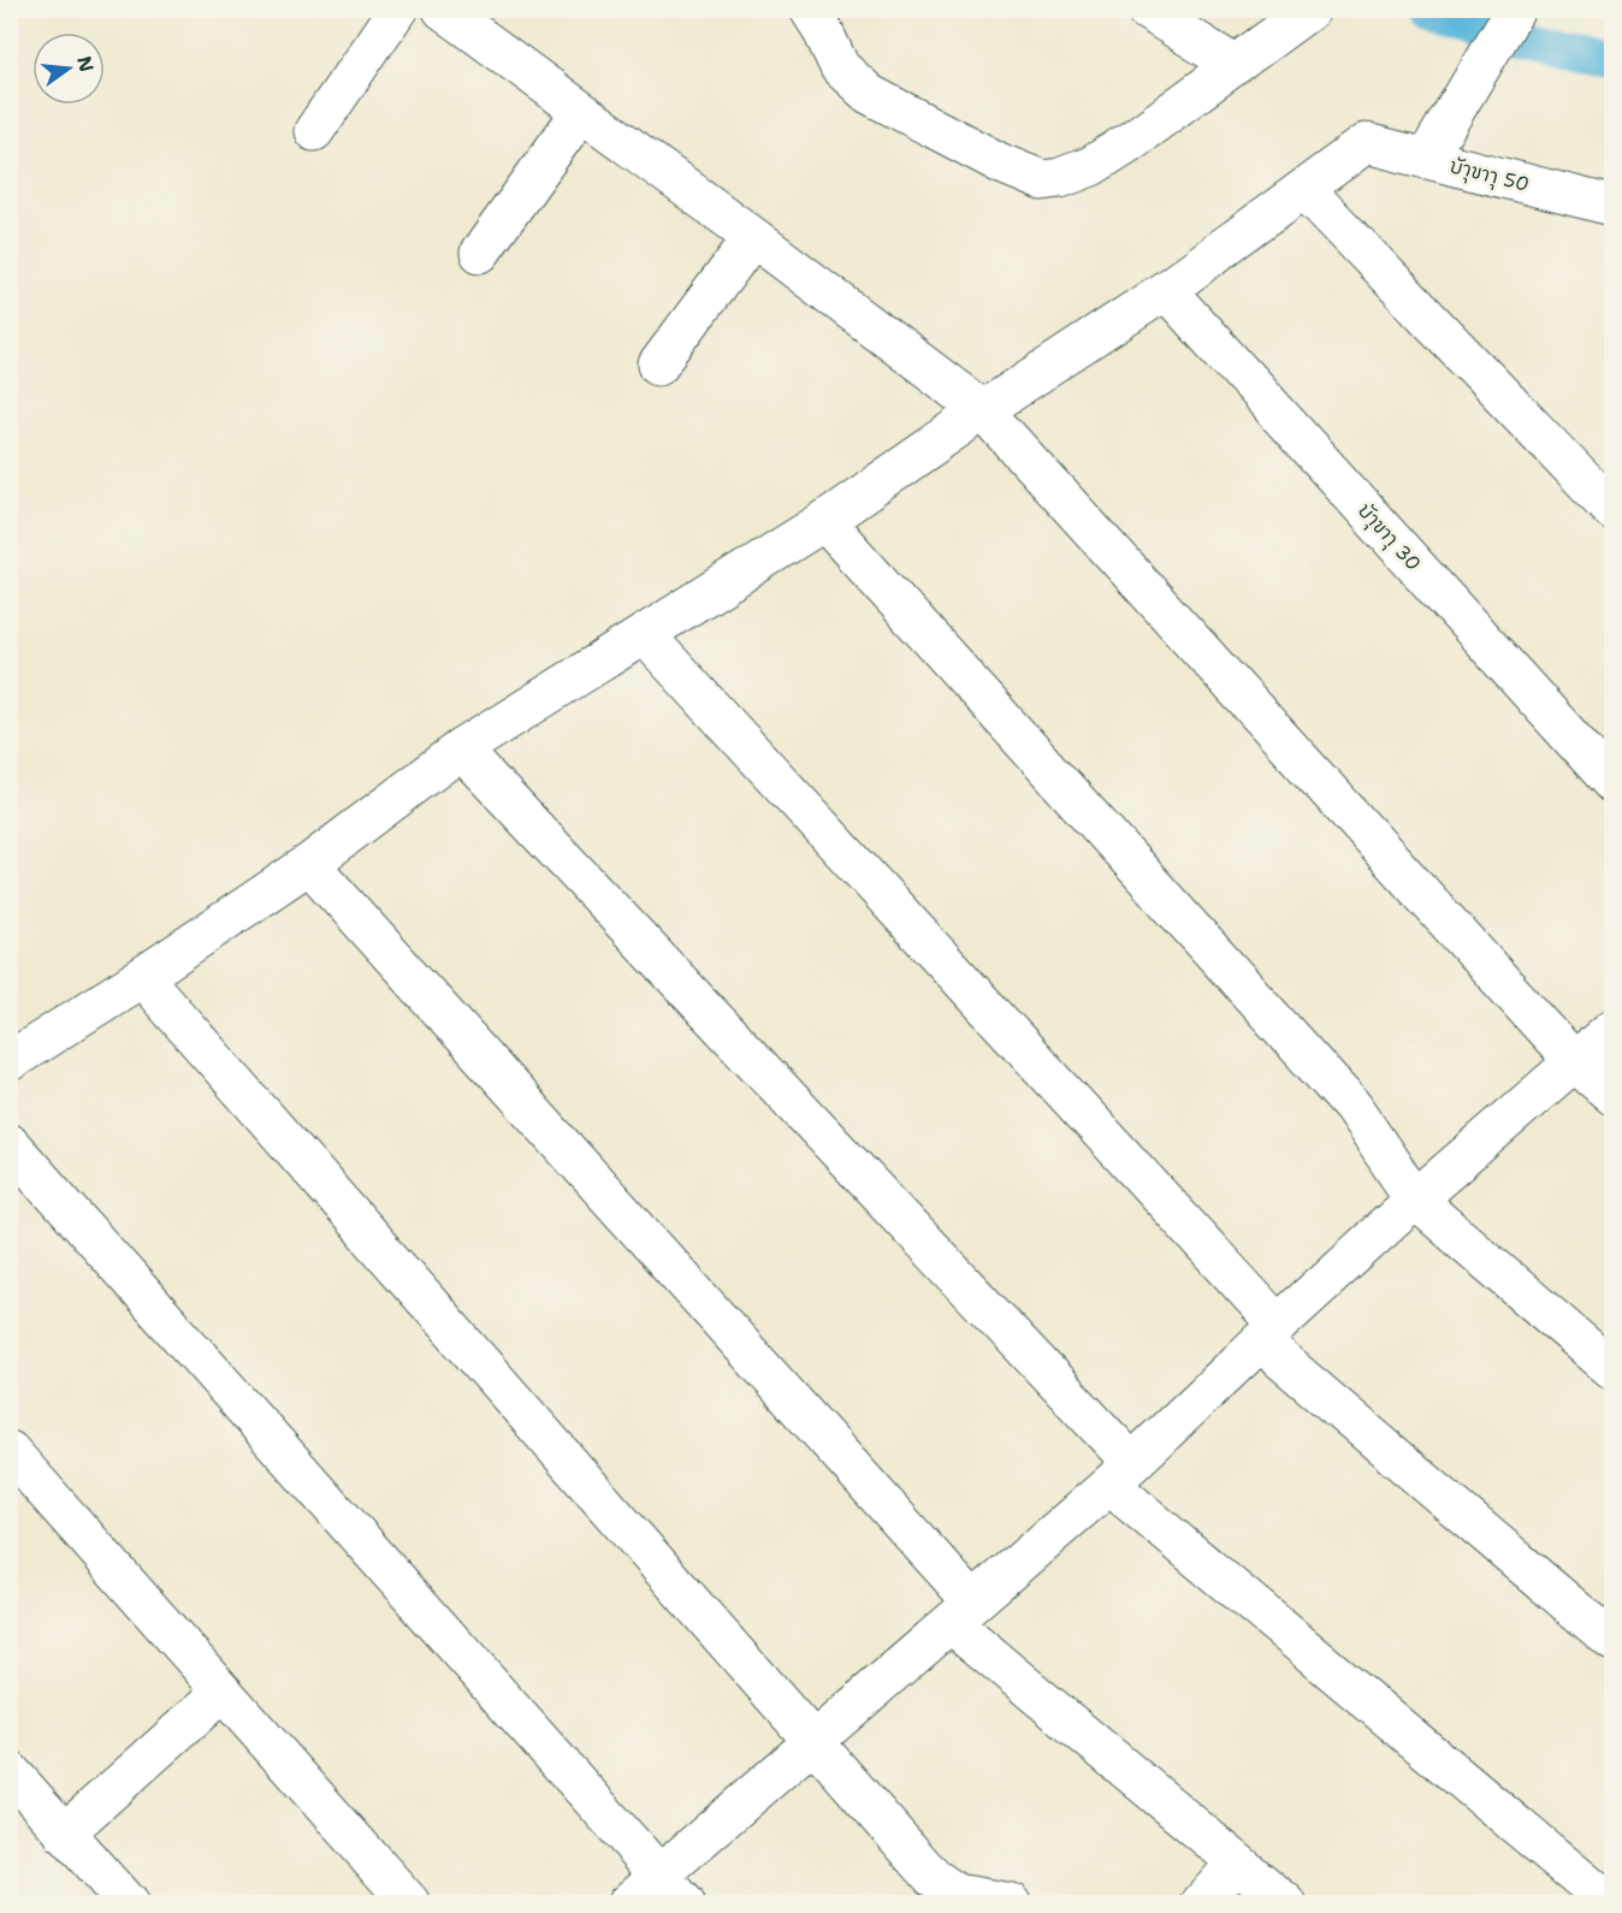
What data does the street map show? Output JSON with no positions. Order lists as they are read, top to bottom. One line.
{"streets":{"street":["บัาุขาาุ 50","บัาุขาาุ 30"]},"north":"right"}
